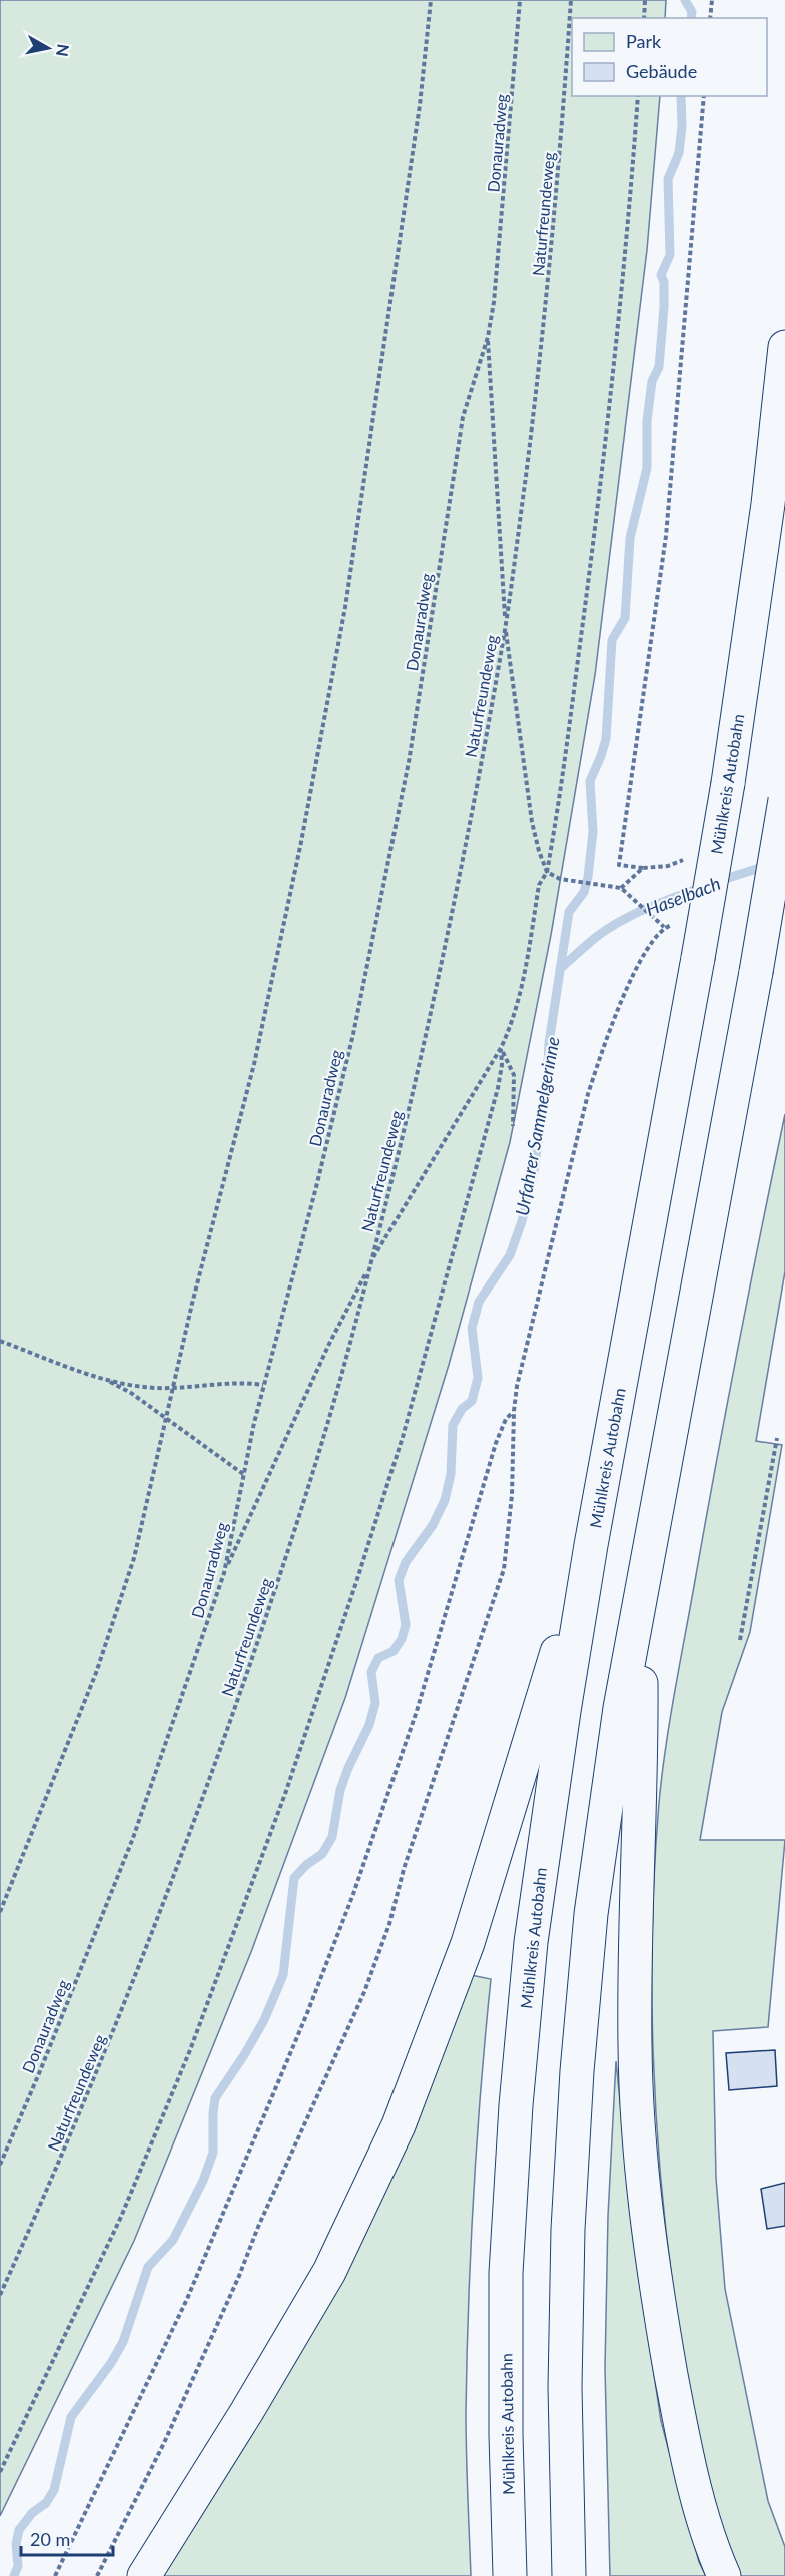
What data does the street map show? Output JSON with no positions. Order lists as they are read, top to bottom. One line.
{"streets":{"highway":["Mühlkreis Autobahn"],"path":["Donauradweg","Naturfreundeweg"]},"water":["Haselbach","Urfahrer Sammelgerinne"],"legend":["Park","Gebäude"],"scale_bar":"20 m","north":"right"}
